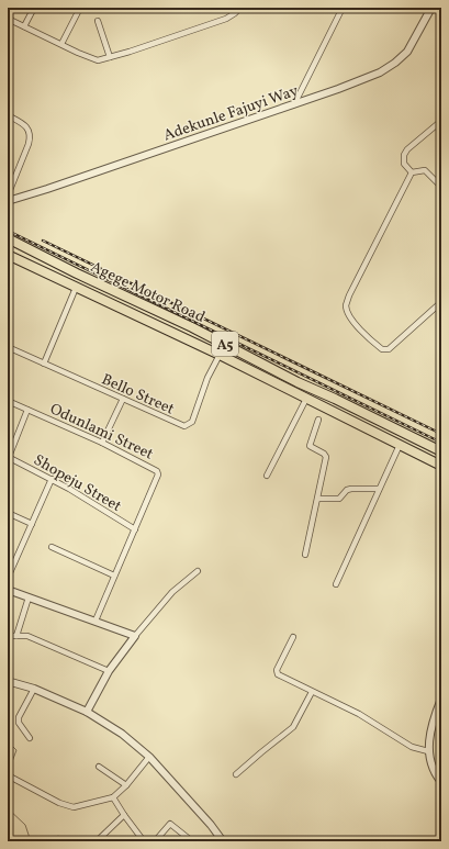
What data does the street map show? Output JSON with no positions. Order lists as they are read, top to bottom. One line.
{"streets":{"highway":["Agege Motor Road","A5"],"street":["Adekunle Fajuyi Way","Bello Street","Odunlami Street","Shopeju Street"]},"crossings":[["Agege Motor Road","Bello Street"],["Odunlami Street","Shopeju Street"]]}
